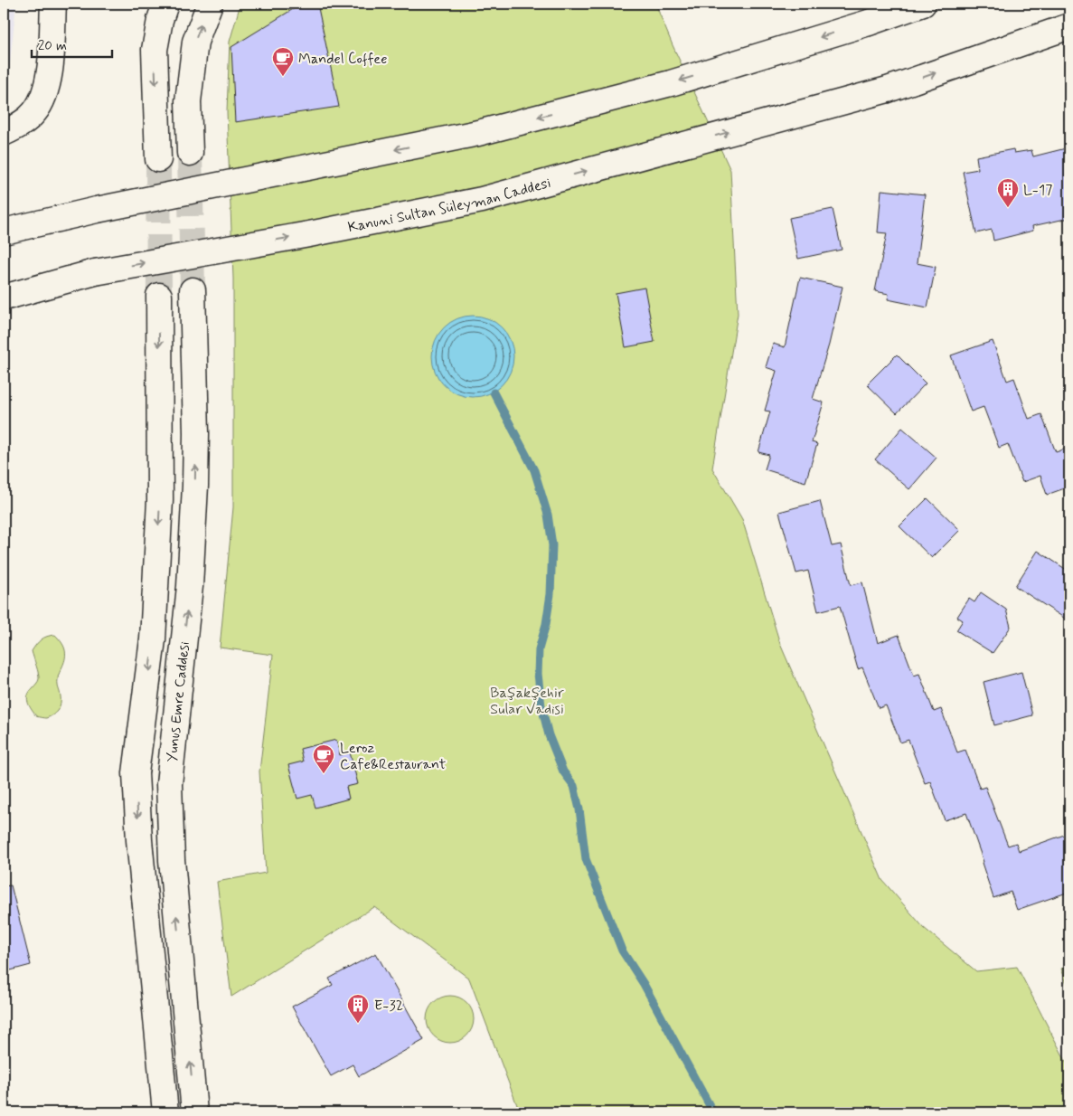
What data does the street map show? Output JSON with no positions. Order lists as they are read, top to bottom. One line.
{"streets":{"main road":["Kanuni Sultan Süleyman Caddesi","Yunus Emre Caddesi"]},"parks":["Başakşehir Sular Vadisi"],"places":{"cafe":["Mandel Coffee","Leroz Cafe&Restaurant"],"building":["L-17","E-32"]},"scale_bar":"20 m"}
